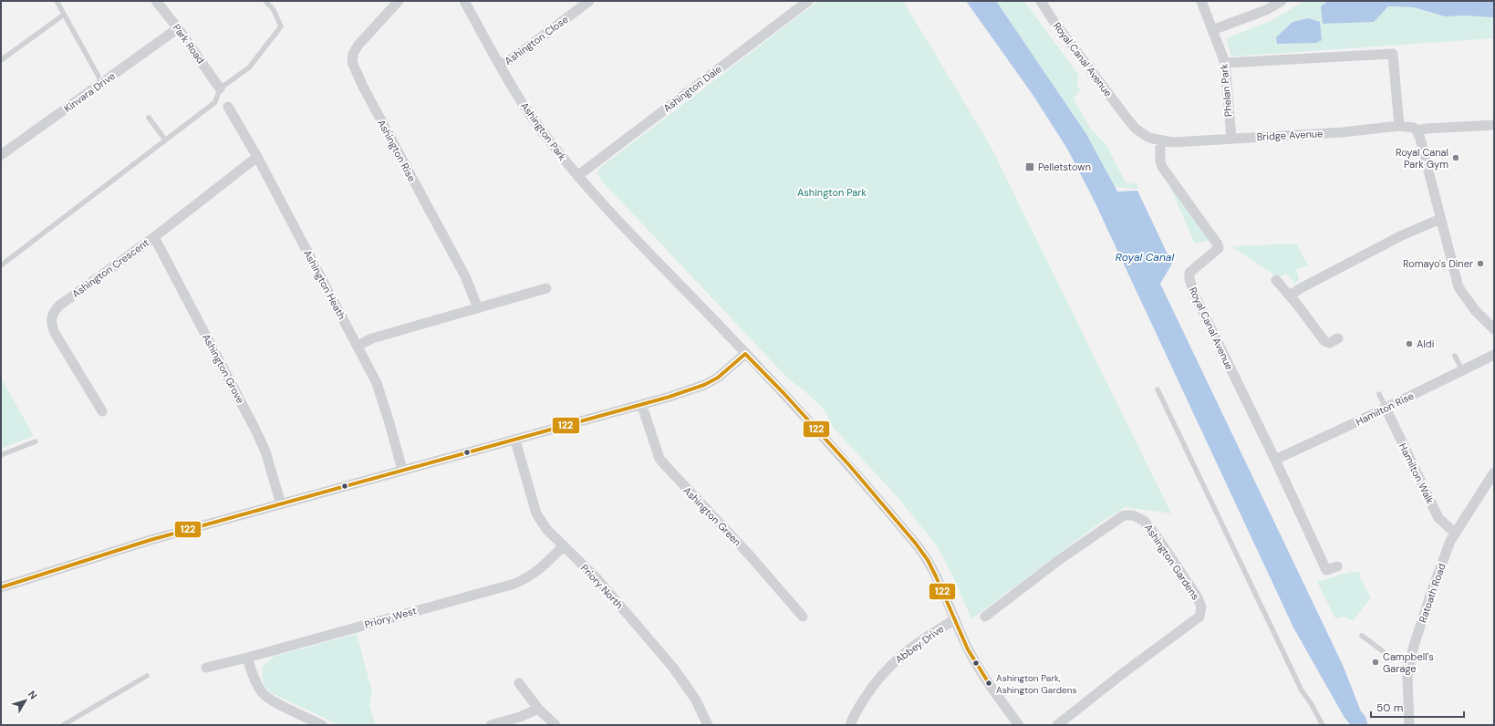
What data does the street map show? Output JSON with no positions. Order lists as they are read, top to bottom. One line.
{"streets":{"street":["Ashington Close","Park Road","Royal Canal Avenue","Ashington Dale","Phelan Park","Kinvara Drive","Ashington Park","Bridge Avenue","Ashington Rise","Ashington Crescent","Ashington Heath","Ashington Grove","Hamilton Rise","Hamilton Walk","Ashington Green","Ashington Gardens","Priory North","Ratoath Road","Priory West","Abbey Drive"]},"crossings":[["Ashington Close","Ashington Park"],["Park Road","Kinvara Drive"],["Royal Canal Avenue","Bridge Avenue"],["Royal Canal Avenue","Hamilton Rise"],["Ashington Dale","Ashington Park"],["Phelan Park","Bridge Avenue"],["Ashington Park","Abbey Drive"],["Ashington Crescent","Ashington Heath"],["Ashington Crescent","Ashington Grove"],["Hamilton Rise","Hamilton Walk"],["Hamilton Walk","Ratoath Road"],["Priory North","Priory West"]],"water":["Royal Canal"],"parks":["Ashington Park"],"places":{"other":["Royal Canal Park Gym","Romayo's Diner","Aldi","Campbell's Garage","Ashington Park, Ashington Gardens"],"transit":["Pelletstown"]},"lines":["transit line 122"],"scale_bar":"50 m","north":"top right"}
